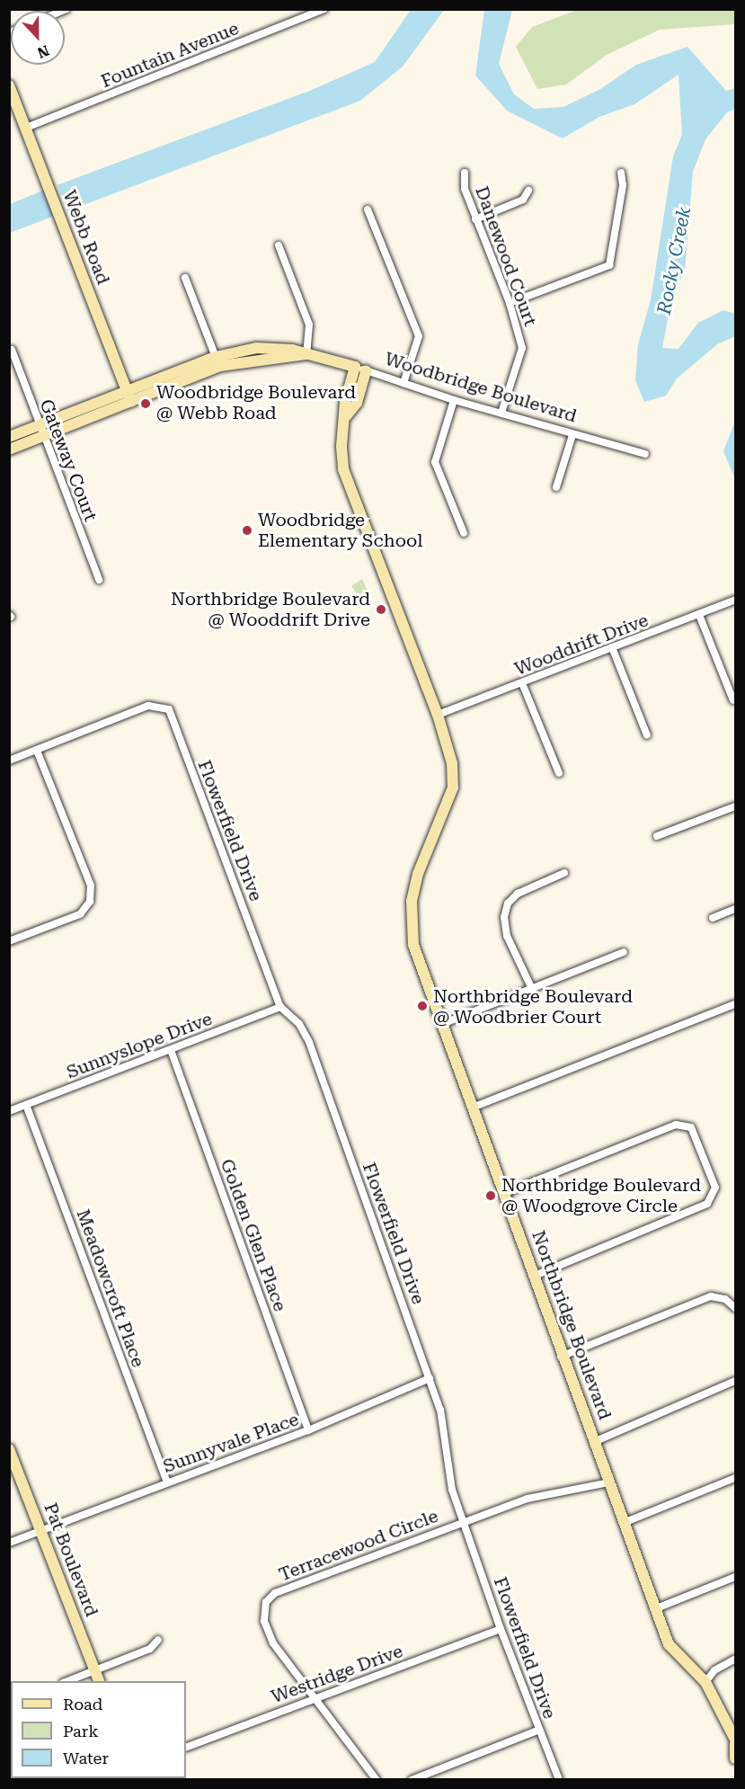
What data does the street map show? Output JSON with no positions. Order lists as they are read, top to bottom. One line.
{"streets":{"street":["Fountain Avenue","Webb Road","Danewood Court","Woodbridge Boulevard","Gateway Court","Wooddrift Drive","Flowerfield Drive","Sunnyslope Drive","Golden Glen Place","Meadowcroft Place","Northbridge Boulevard","Sunnyvale Place","Terracewood Circle","Pat Boulevard","Westridge Drive"]},"crossings":[["Fountain Avenue","Webb Road"],["Webb Road","Woodbridge Boulevard"],["Danewood Court","Woodbridge Boulevard"],["Woodbridge Boulevard","Gateway Court"],["Woodbridge Boulevard","Northbridge Boulevard"],["Wooddrift Drive","Northbridge Boulevard"],["Flowerfield Drive","Sunnyslope Drive"],["Flowerfield Drive","Sunnyvale Place"],["Flowerfield Drive","Terracewood Circle"],["Flowerfield Drive","Westridge Drive"],["Sunnyslope Drive","Golden Glen Place"],["Sunnyslope Drive","Meadowcroft Place"],["Golden Glen Place","Sunnyvale Place"],["Meadowcroft Place","Sunnyvale Place"],["Northbridge Boulevard","Terracewood Circle"],["Sunnyvale Place","Pat Boulevard"],["Terracewood Circle","Westridge Drive"]],"water":["Rocky Creek"],"places":["Woodbridge Boulevard @ Webb Road","Woodbridge Elementary School","Northbridge Boulevard @ Wooddrift Drive","Northbridge Boulevard @ Woodbrier Court","Northbridge Boulevard @ Woodgrove Circle"],"legend":["Road","Park","Water"],"north":"bottom"}
